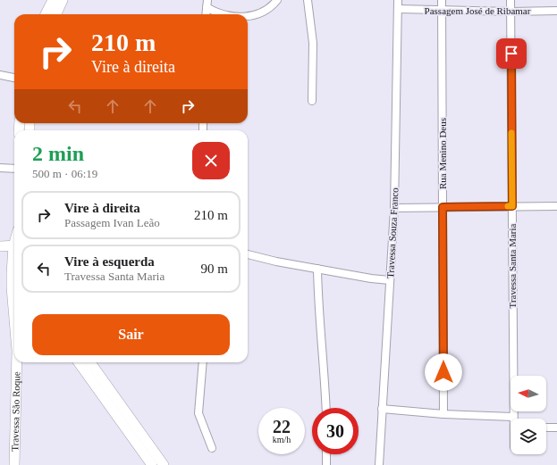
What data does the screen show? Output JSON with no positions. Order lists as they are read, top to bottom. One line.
{"streets":{"main road":["Travessa São Roque"],"street":["Passagem José de Ribamar","Rua Menino Deus","Travessa Souza Franco","Travessa Santa Maria"]},"crossings":[["Passagem José de Ribamar","Rua Menino Deus"],["Passagem José de Ribamar","Travessa Souza Franco"],["Passagem José de Ribamar","Travessa Santa Maria"]],"north":"left","page":{"turn":["210 m","Vire à direita"],"heading":["2 min","500 m · 06:19"],"list":[{"name":"Vire à direita","note":"Passagem Ivan Leão","value":"210 m"},{"name":"Vire à esquerda","note":"Travessa Santa Maria","value":"90 m"}],"buttons":"Sair","speed":"22 km/h","limit":"30"}}
